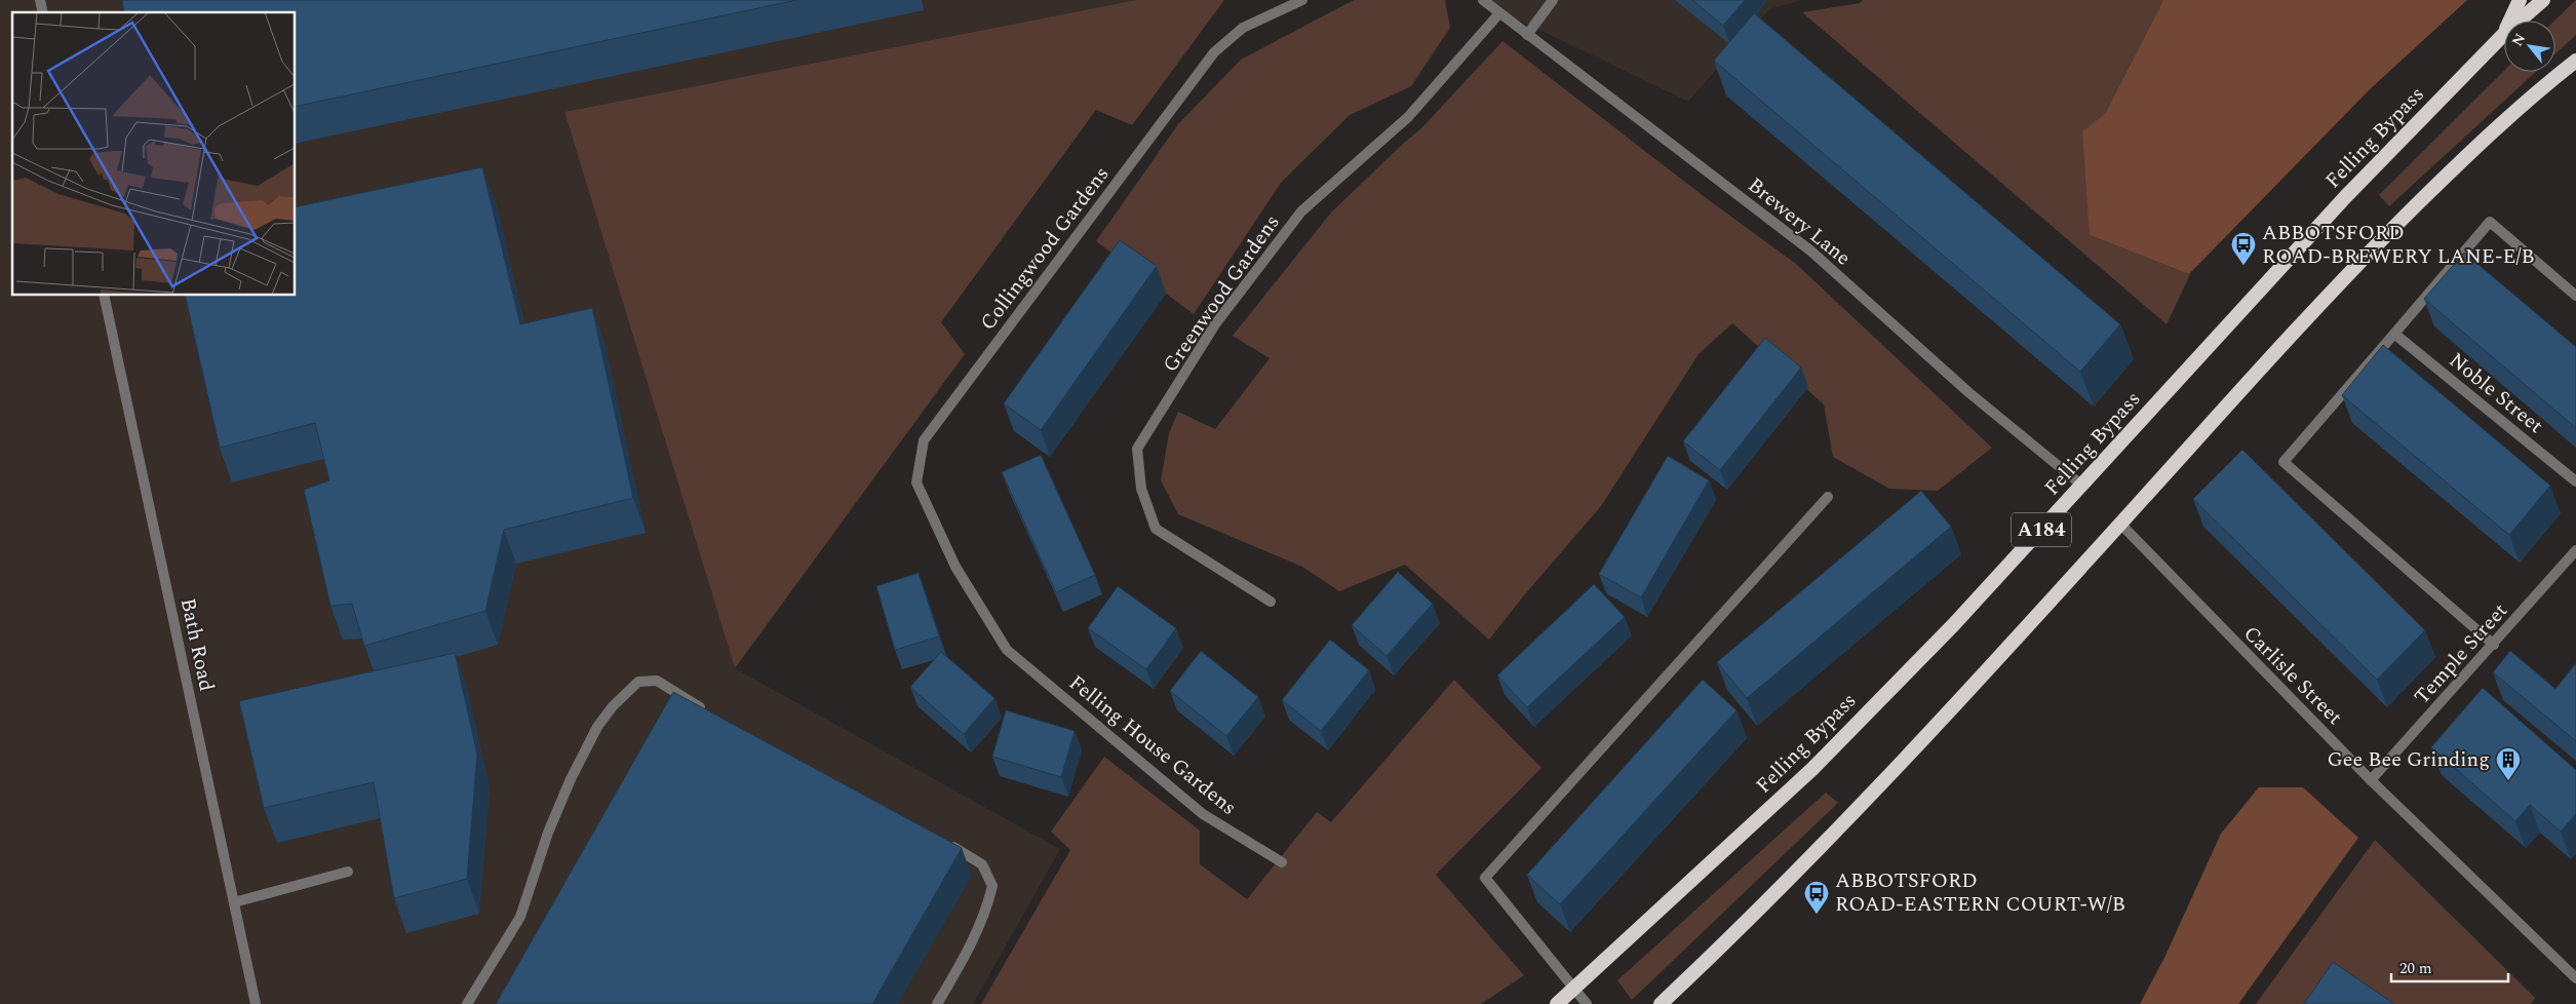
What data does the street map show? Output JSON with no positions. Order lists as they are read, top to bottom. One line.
{"streets":{"highway":["Felling Bypass","A184"],"street":["Brewery Lane","Collingwood Gardens","Greenwood Gardens","Noble Street","Bath Road","Temple Street","Carlisle Street","Felling House Gardens"]},"crossings":[["Felling Bypass","Brewery Lane"],["Brewery Lane","Greenwood Gardens"],["Collingwood Gardens","Felling House Gardens"],["A184","Carlisle Street"],["Temple Street","Carlisle Street"]],"places":{"bus stop":["ABBOTSFORD ROAD-BREWERY LANE-E/B","ABBOTSFORD ROAD-EASTERN COURT-W/B"],"building":["Gee Bee Grinding"]},"scale_bar":"20 m","north":"top left"}
